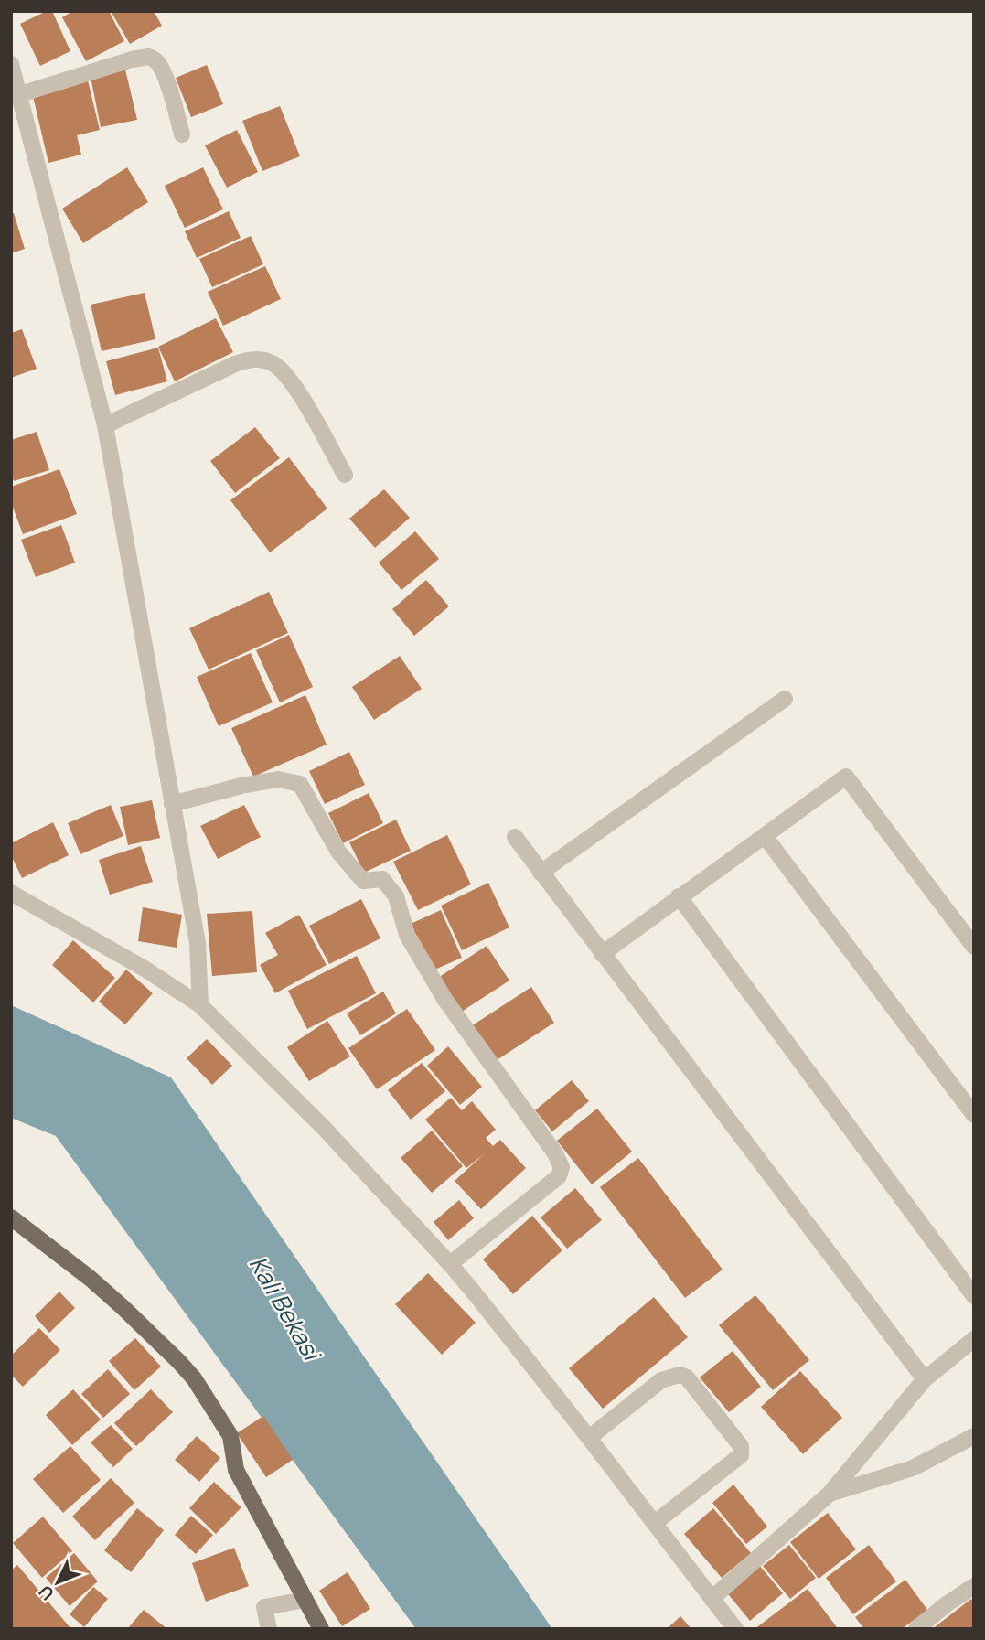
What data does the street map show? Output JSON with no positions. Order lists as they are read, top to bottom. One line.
{"water":["Kali Bekasi"],"north":"bottom left"}
